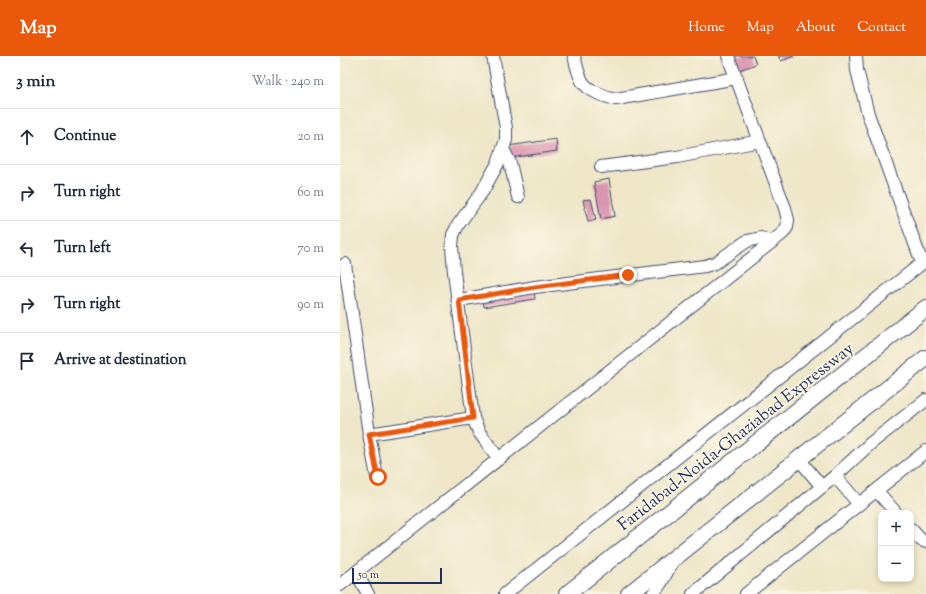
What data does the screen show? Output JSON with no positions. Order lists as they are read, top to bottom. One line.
{"streets":{"main road":["Faridabad-Noida-Ghaziabad Expressway"]},"scale_bar":"50 m","page":{"header":"Map","nav":["Home","Map","About","Contact"],"heading":["3 min","Walk · 240 m"],"list":[["Continue","20 m"],["Turn right","60 m"],["Turn left","70 m"],["Turn right","90 m"],"Arrive at destination"],"map_buttons":["+","−"],"scale":"50 m"}}
